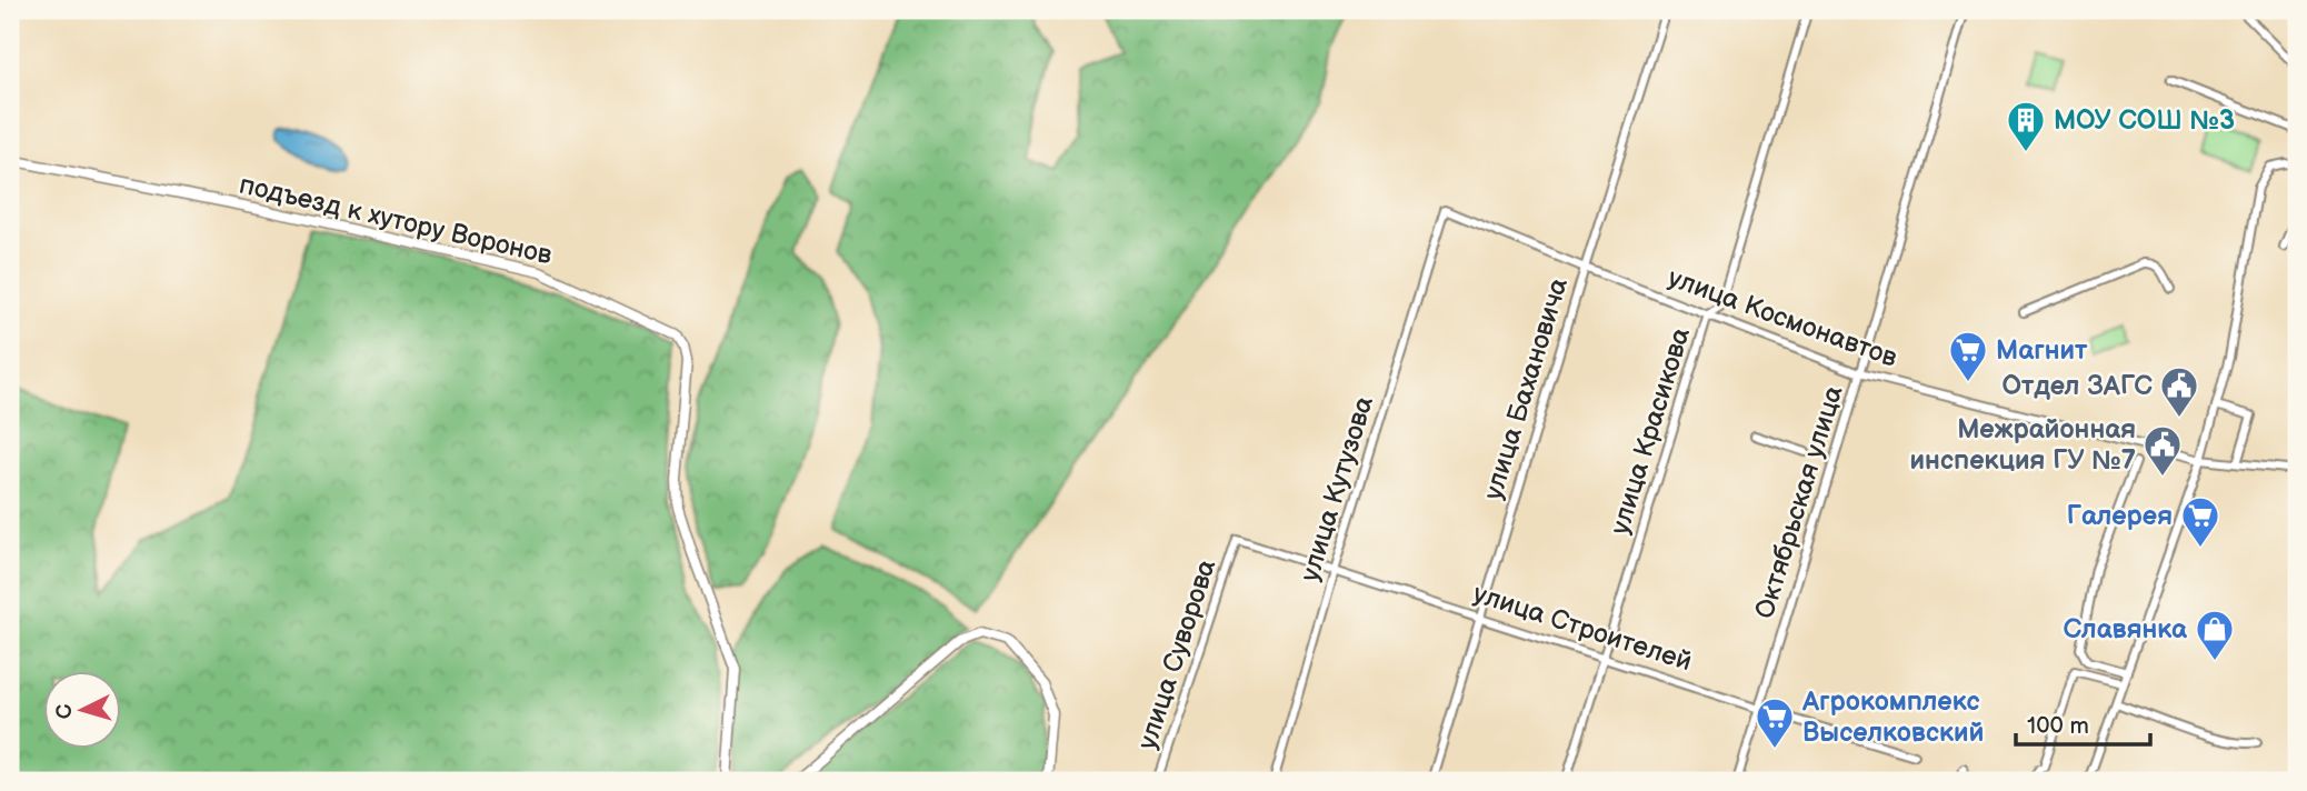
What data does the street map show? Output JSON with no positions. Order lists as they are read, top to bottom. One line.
{"streets":{"street":["подъезд к хутору Воронов","улица Космонавтов","улица Бахановича","улица Красикова","улица Кутузова","Октябрьская улица","улица Строителей","улица Суворова"]},"crossings":[["улица Космонавтов","улица Бахановича"],["улица Космонавтов","улица Красикова"],["улица Космонавтов","улица Кутузова"],["улица Космонавтов","Октябрьская улица"],["улица Бахановича","улица Строителей"],["улица Красикова","улица Строителей"],["улица Кутузова","улица Строителей"],["Октябрьская улица","улица Строителей"],["улица Строителей","улица Суворова"]],"places":{"building":["МОУ СОШ №3"],"supermarket":["Магнит","Галерея","Агрокомплекс Выселковский"],"public building":["Отдел ЗАГС","Межрайонная инспекция ГУ №7"],"shop":["Славянка"]},"scale_bar":"100 m","north":"left"}
